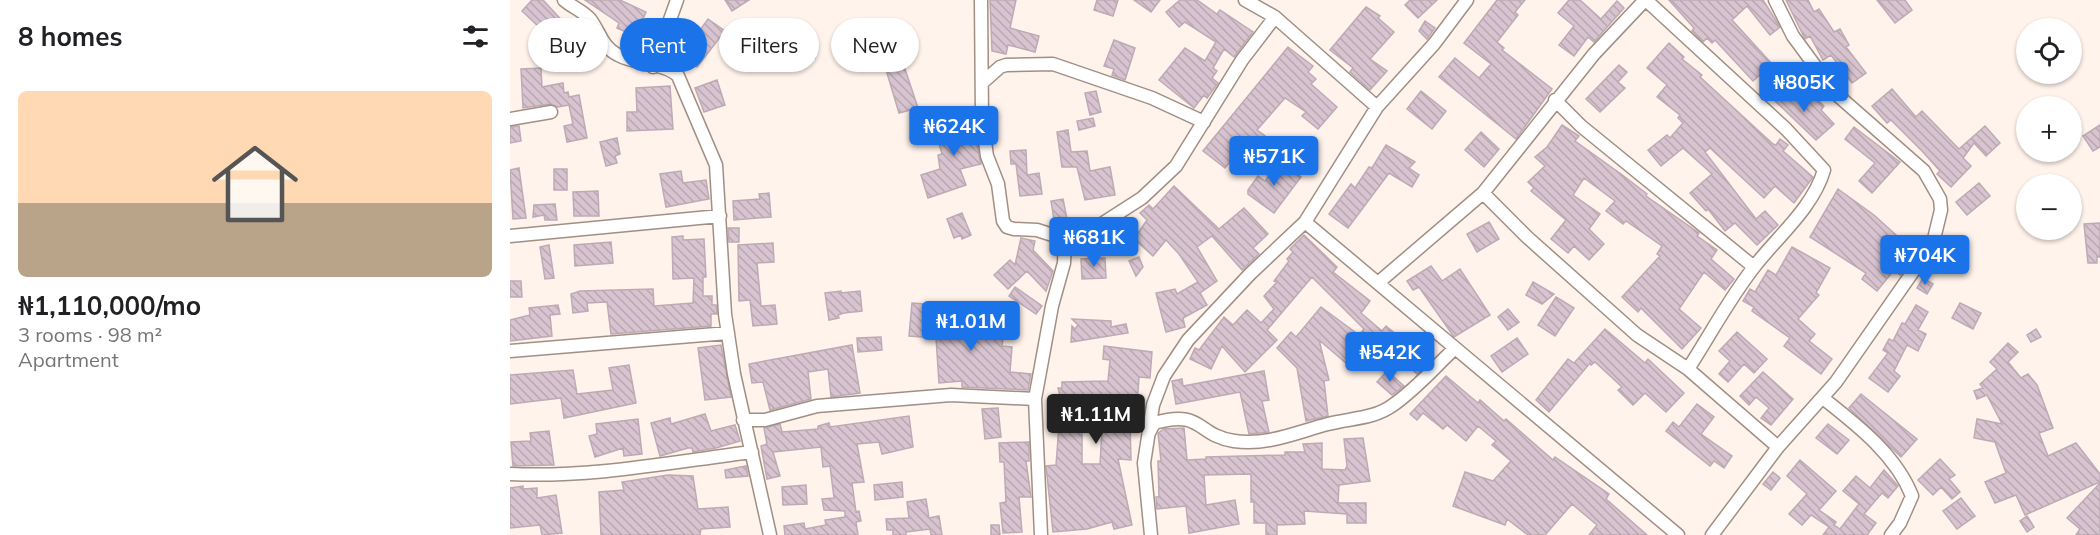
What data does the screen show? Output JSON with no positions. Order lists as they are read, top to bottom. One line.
{"page":{"heading":"8 homes","map_buttons":["+","−"],"chip":["Buy","Rent","Filters","New"],"price":["₦805K","₦624K","₦571K","₦681K","₦704K","₦1.01M","₦542K","₦1.11M"],"list":[{"name":"₦1,110,000/mo","note":"3 rooms · 98 m² · Apartment"}]}}
